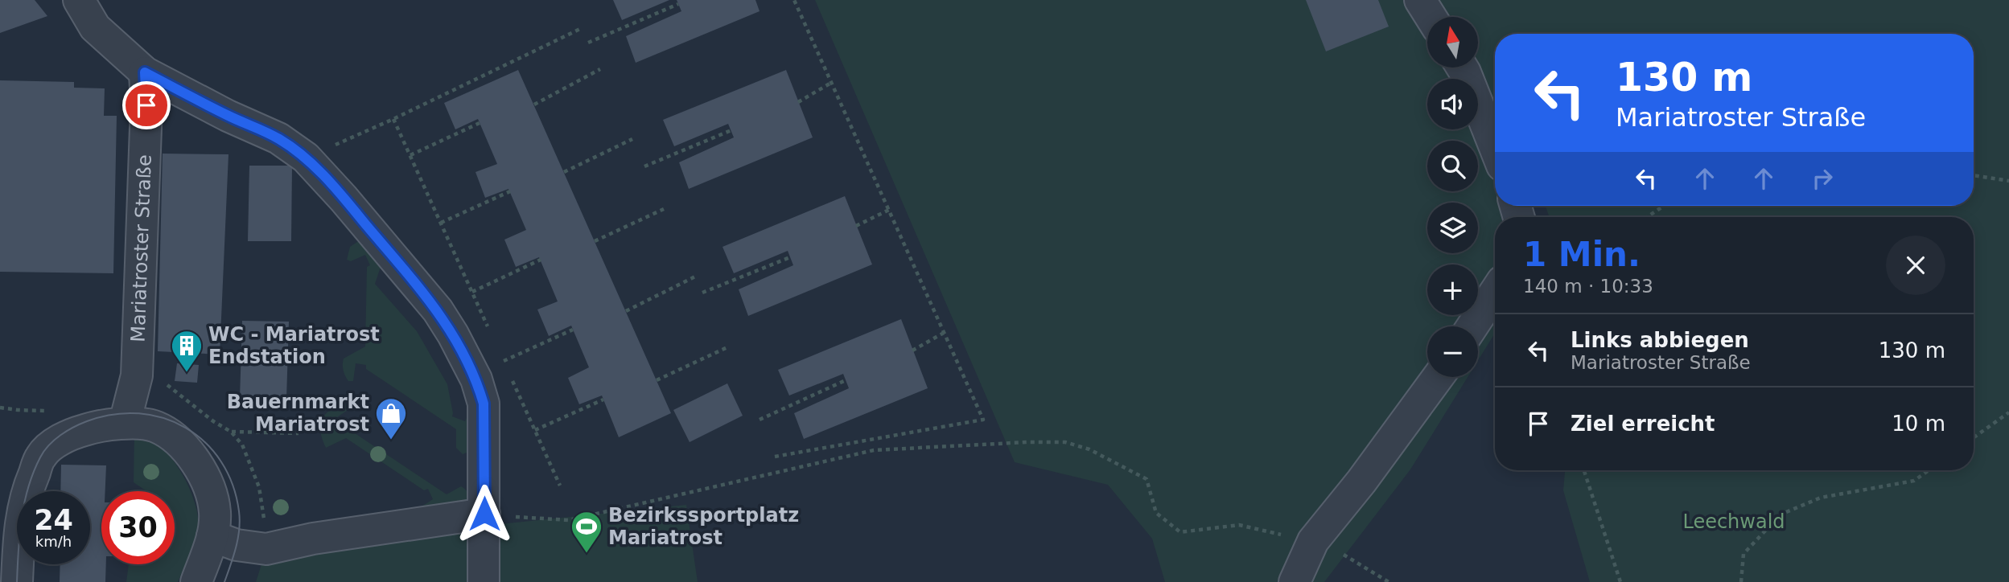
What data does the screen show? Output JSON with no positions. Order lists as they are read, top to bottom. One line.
{"streets":{"street":["Mariatroster Straße"]},"parks":["Leechwald"],"places":{"building":["WC - Mariatrost Endstation"],"shop":["Bauernmarkt Mariatrost"],"sports":["Bezirkssportplatz Mariatrost"]},"north":"top","page":{"map_buttons":["+","−"],"turn":["130 m","Mariatroster Straße"],"heading":["1 Min.","140 m · 10:33"],"list":[{"name":"Links abbiegen","note":"Mariatroster Straße","value":"130 m"},{"name":"Ziel erreicht","value":"10 m"}],"speed":"24 km/h","limit":"30"}}
